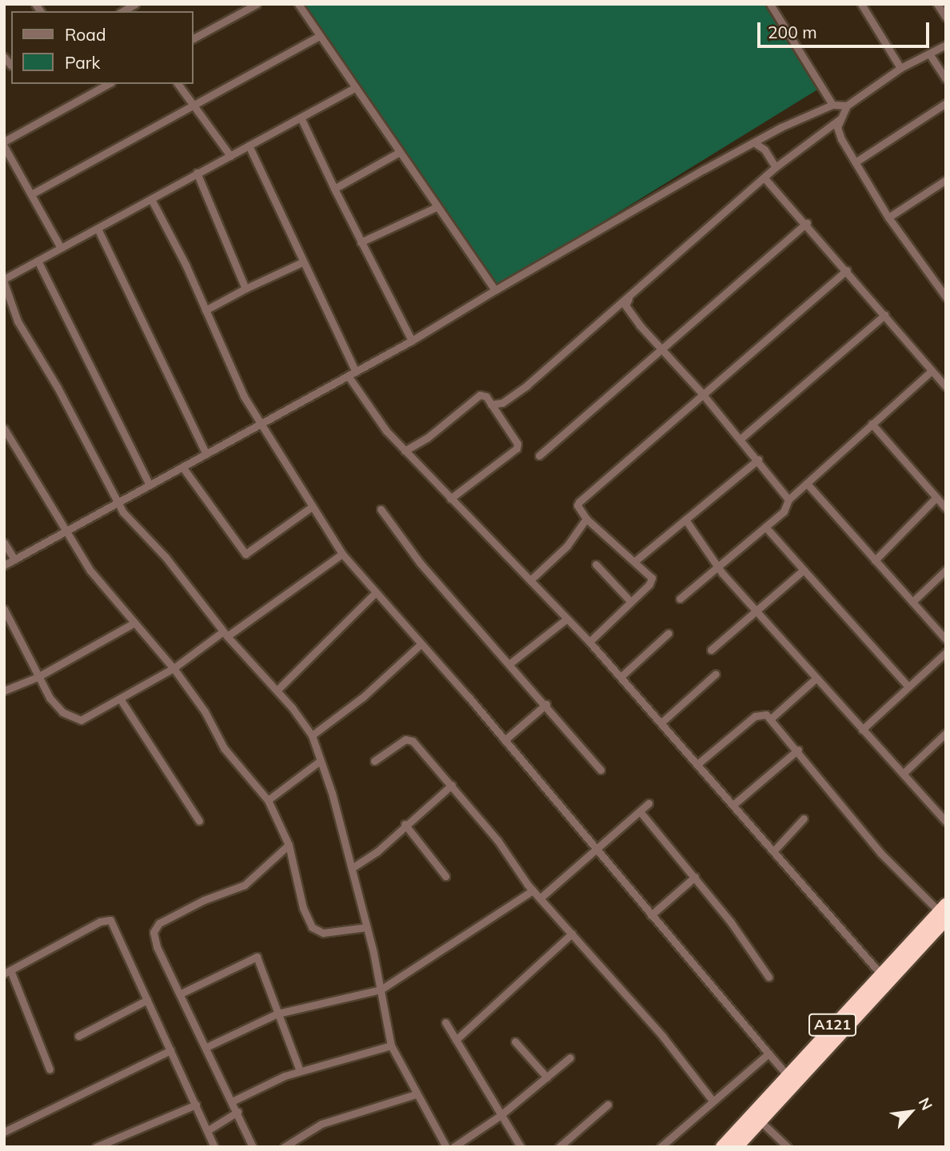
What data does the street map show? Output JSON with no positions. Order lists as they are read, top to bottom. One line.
{"streets":{"highway":["A121"]},"legend":["Road","Park"],"scale_bar":"200 m","north":"top right"}
